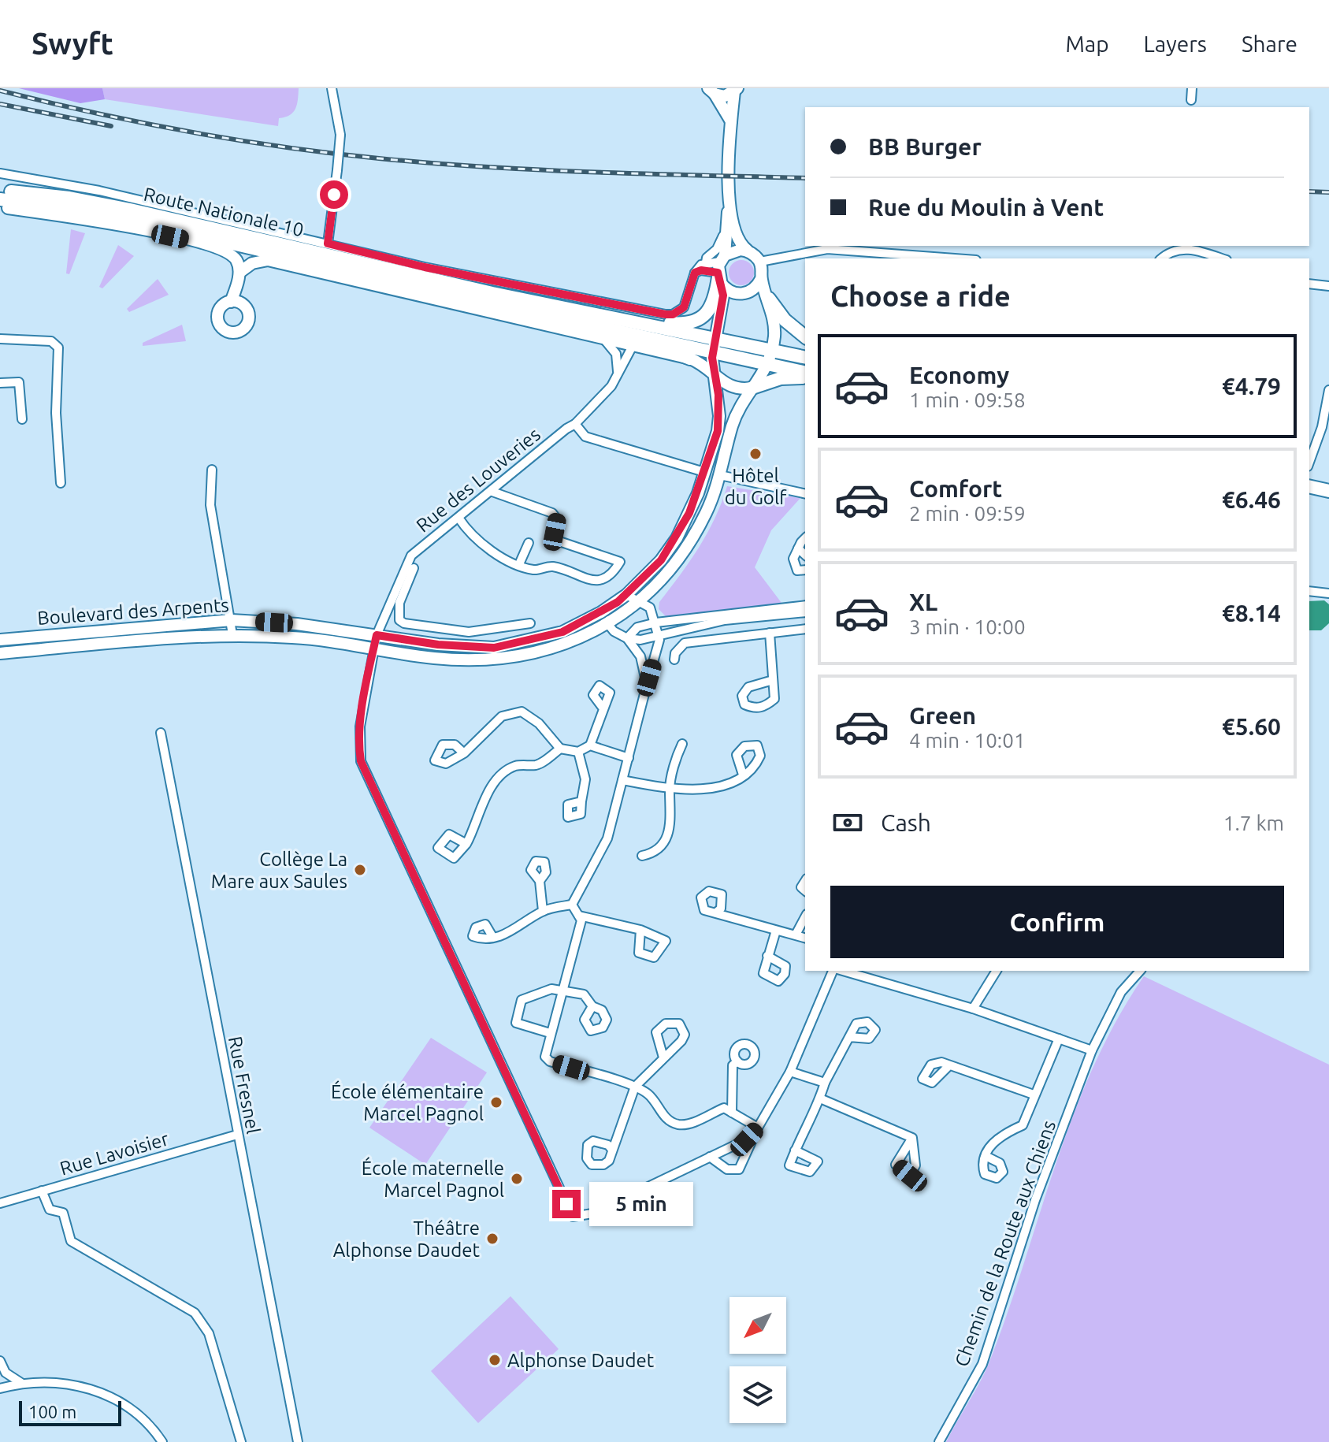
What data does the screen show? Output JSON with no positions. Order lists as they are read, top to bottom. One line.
{"streets":{"main road":["Route Nationale 10"],"street":["Rue des Louveries","Boulevard des Arpents","Rue Fresnel","Rue Lavoisier","Chemin de la Route aux Chiens"]},"crossings":[["Route Nationale 10","Boulevard des Arpents"],["Rue des Louveries","Boulevard des Arpents"],["Rue Fresnel","Rue Lavoisier"]],"places":["Hôtel du Golf","Collège La Mare aux Saules","École élémentaire Marcel Pagnol","École maternelle Marcel Pagnol","Théâtre Alphonse Daudet","Alphonse Daudet"],"scale_bar":"100 m","north":"bottom left","page":{"header":"Swyft","nav":["Map","Layers","Share"],"banner":["BB Burger","Rue du Moulin à Vent"],"heading":"Choose a ride","list":[{"name":"Economy","note":"1 min · 09:58","value":"€4.79"},{"name":"Comfort","note":"2 min · 09:59","value":"€6.46"},{"name":"XL","note":"3 min · 10:00","value":"€8.14"},{"name":"Green","note":"4 min · 10:01","value":"€5.60"}],"pay":["Cash","1.7 km"],"buttons":"Confirm","bubble":"5 min","scale":"100 m"}}
